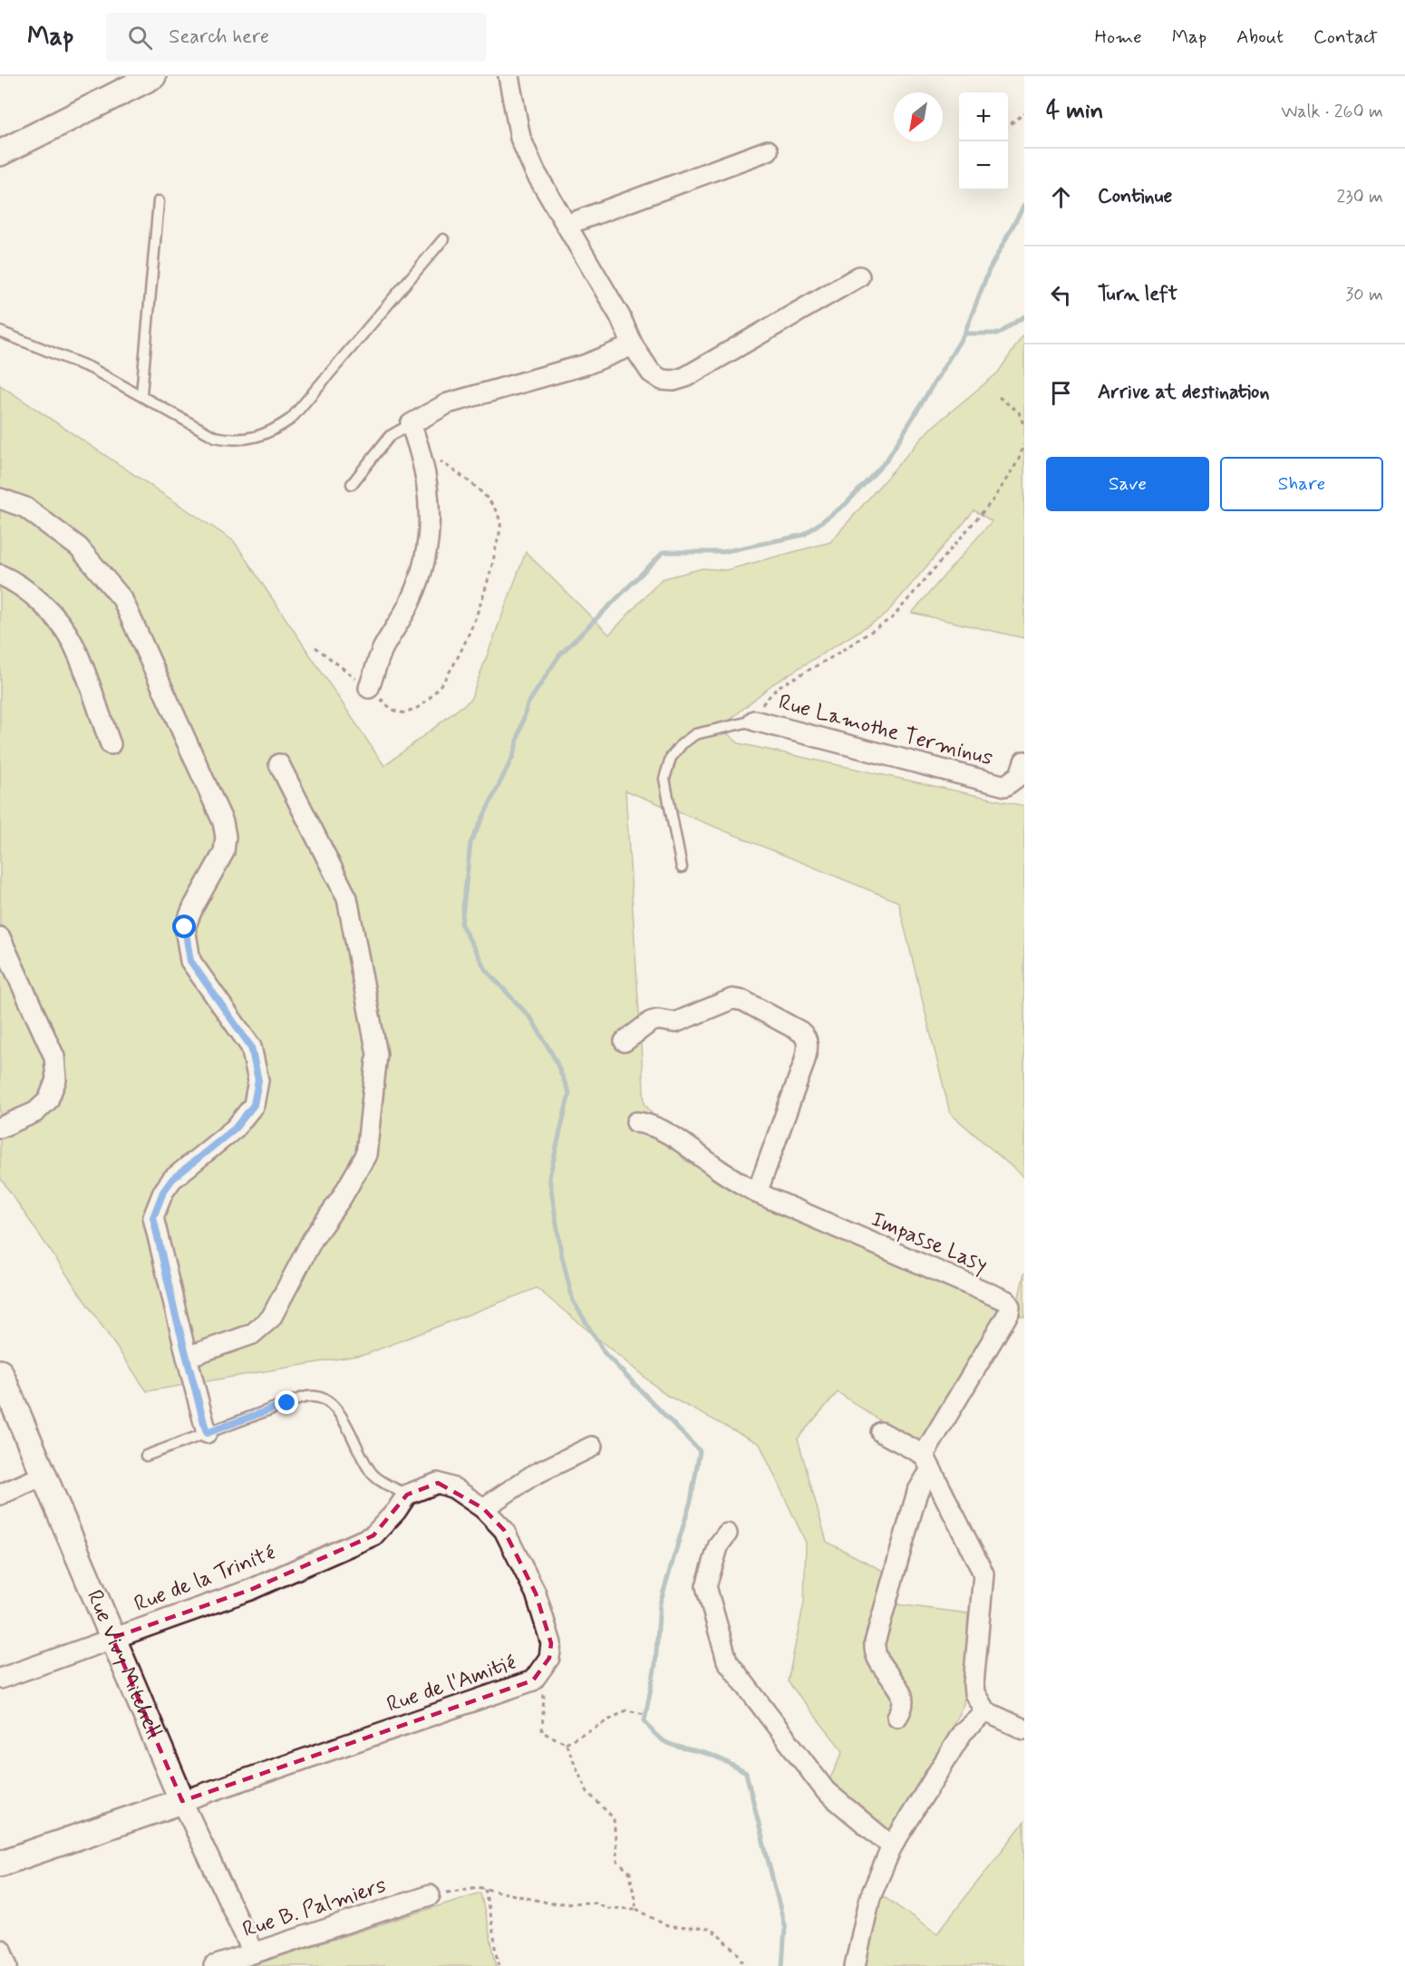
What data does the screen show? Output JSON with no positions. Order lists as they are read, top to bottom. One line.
{"streets":{"street":["Rue Lamothe Terminus","Impasse Lasy","Rue de la Trinité","Rue Vivy Mitchell","Rue de l'Amitié","Rue B. Palmiers"]},"crossings":[["Rue de la Trinité","Rue Vivy Mitchell"],["Rue de la Trinité","Rue de l'Amitié"],["Rue Vivy Mitchell","Rue de l'Amitié"],["Rue Vivy Mitchell","Rue B. Palmiers"]],"north":"bottom left","page":{"header":"Map","search":"Search here","nav":["Home","Map","About","Contact"],"heading":["4 min","Walk · 260 m"],"map_buttons":["+","−"],"list":[["Continue","230 m"],["Turn left","30 m"],"Arrive at destination"],"buttons":["Save","Share"]}}
